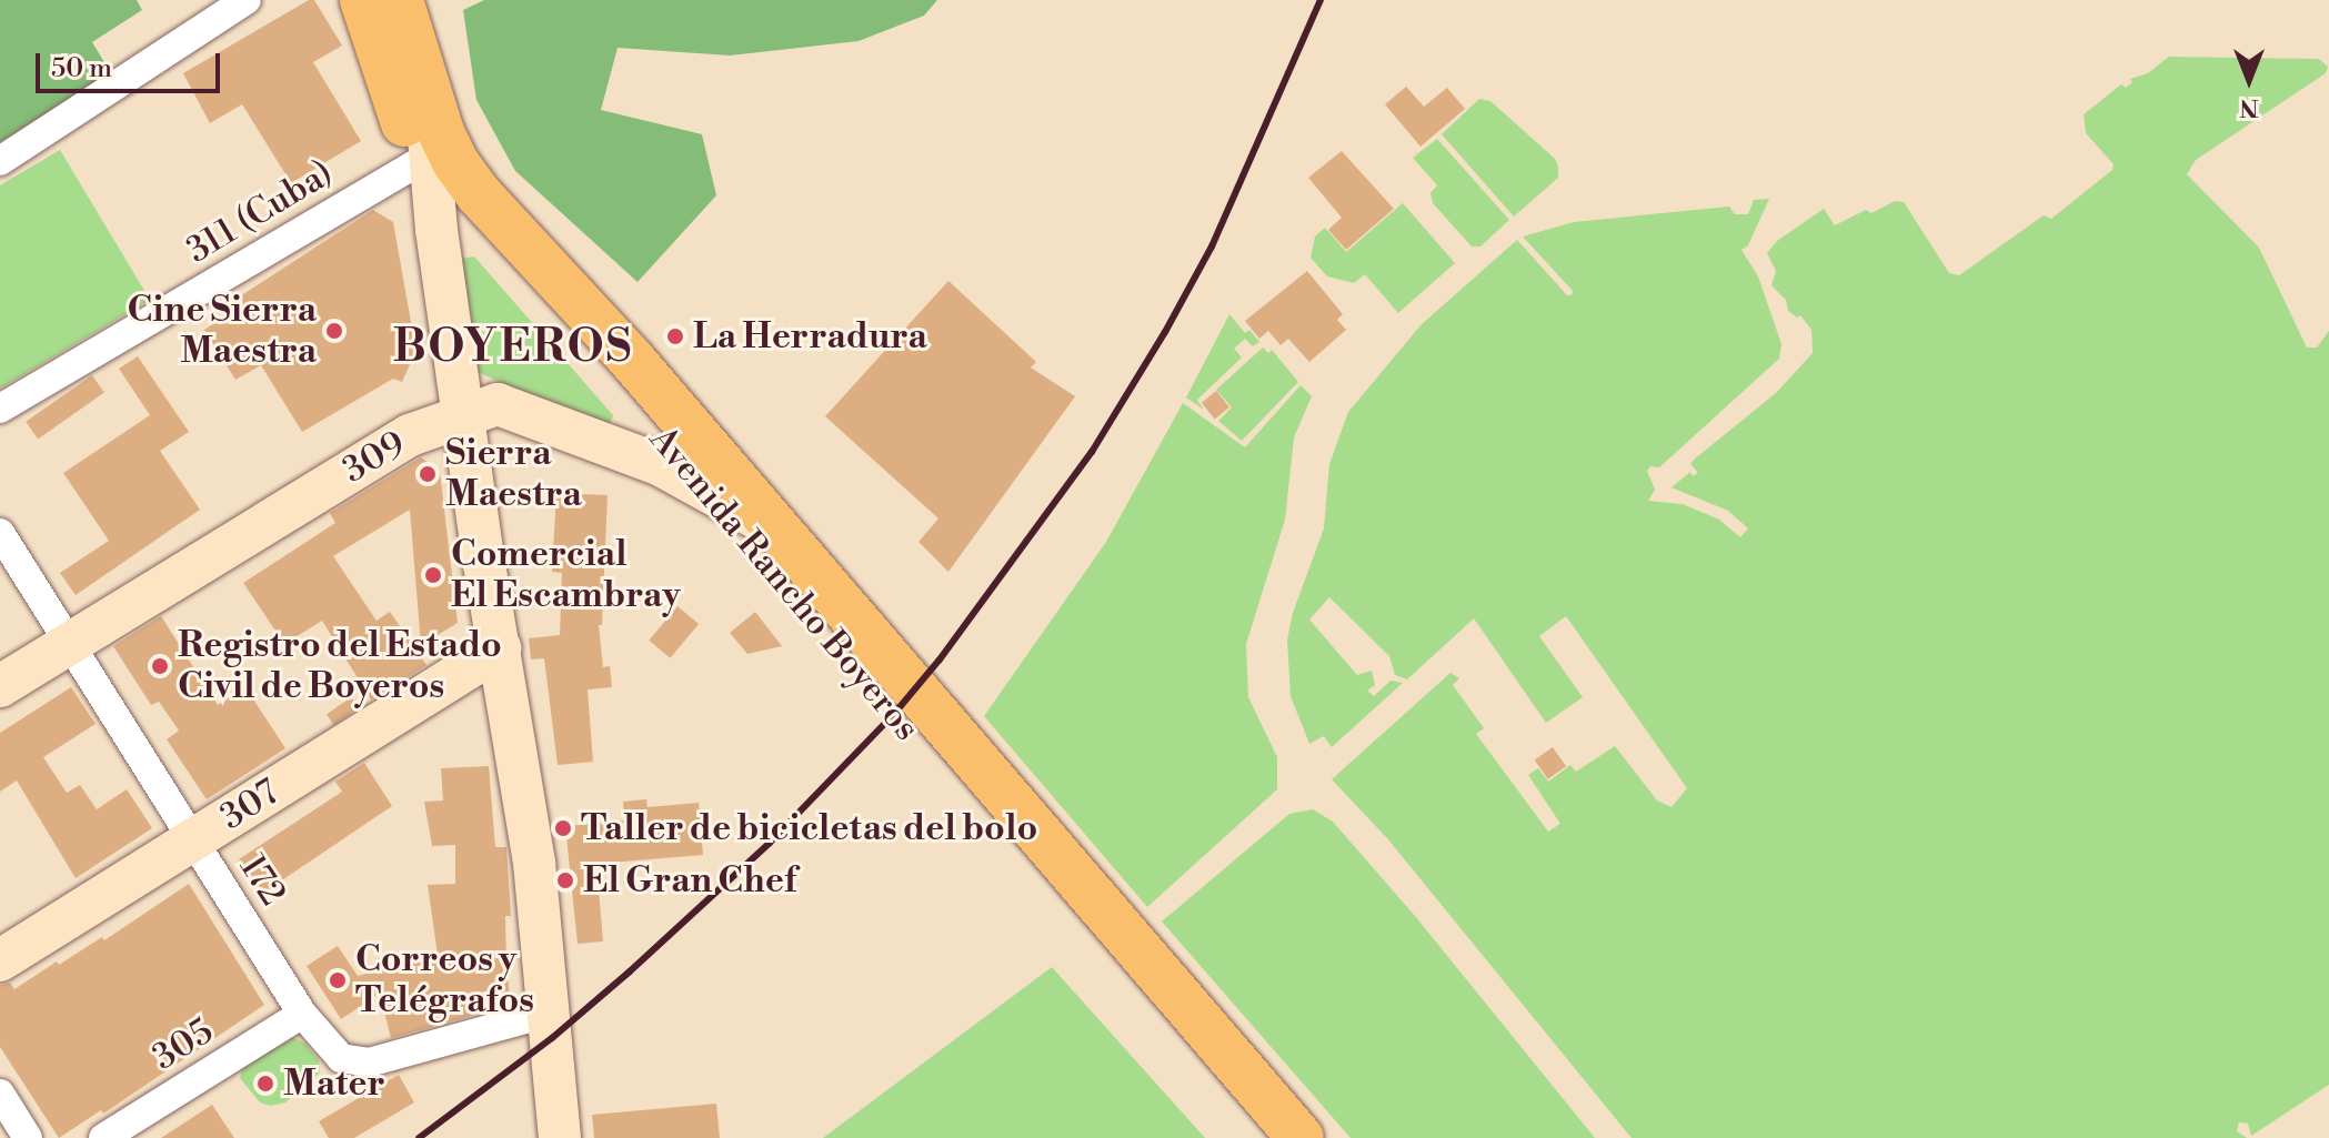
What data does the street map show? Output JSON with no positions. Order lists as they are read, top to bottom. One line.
{"streets":{"main road":["309","Avenida Rancho Boyeros","307"],"street":["311 (Cuba)","172","305"]},"crossings":[["311 (Cuba)","Avenida Rancho Boyeros"],["309","Avenida Rancho Boyeros"],["309","172"],["307","172"],["172","305"]],"districts":["BOYEROS"],"places":["Cine Sierra Maestra","La Herradura","Sierra Maestra","Comercial El Escambray","Registro del Estado Civil de Boyeros","Taller de bicicletas del bolo","El Gran Chef","Correos y Telégrafos","Mater"],"scale_bar":"50 m","north":"bottom"}
